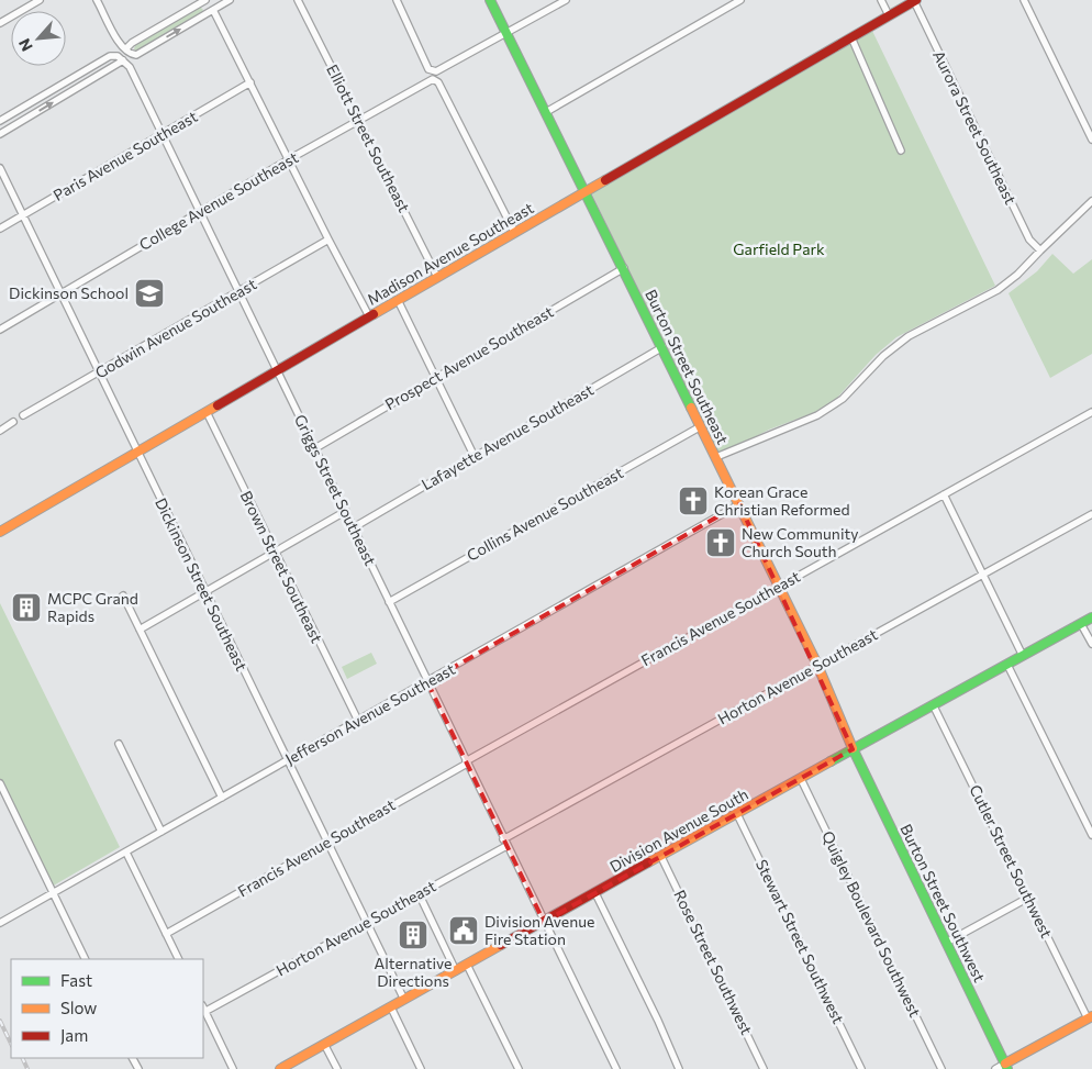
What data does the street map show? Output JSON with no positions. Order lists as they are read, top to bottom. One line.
{"streets":{"main road":["Madison Avenue Southeast","Burton Street Southeast","Division Avenue South","Burton Street Southwest"],"street":["Aurora Street Southeast","Elliott Street Southeast","Paris Avenue Southeast","College Avenue Southeast","Godwin Avenue Southeast","Prospect Avenue Southeast","Lafayette Avenue Southeast","Griggs Street Southeast","Collins Avenue Southeast","Brown Street Southeast","Dickinson Street Southeast","Francis Avenue Southeast","Horton Avenue Southeast","Jefferson Avenue Southeast","Cutler Street Southwest","Quigley Boulevard Southwest","Stewart Street Southwest","Rose Street Southwest"]},"crossings":[["Aurora Street Southeast","Madison Avenue Southeast"],["Elliott Street Southeast","College Avenue Southeast"],["Elliott Street Southeast","Madison Avenue Southeast"],["Paris Avenue Southeast","Griggs Street Southeast"],["Paris Avenue Southeast","Dickinson Street Southeast"],["College Avenue Southeast","Madison Avenue Southeast"],["College Avenue Southeast","Griggs Street Southeast"],["College Avenue Southeast","Dickinson Street Southeast"],["Madison Avenue Southeast","Burton Street Southeast"],["Madison Avenue Southeast","Griggs Street Southeast"],["Madison Avenue Southeast","Brown Street Southeast"],["Madison Avenue Southeast","Dickinson Street Southeast"],["Godwin Avenue Southeast","Griggs Street Southeast"],["Godwin Avenue Southeast","Dickinson Street Southeast"],["Prospect Avenue Southeast","Burton Street Southeast"],["Prospect Avenue Southeast","Griggs Street Southeast"],["Burton Street Southeast","Lafayette Avenue Southeast"],["Burton Street Southeast","Collins Avenue Southeast"],["Burton Street Southeast","Francis Avenue Southeast"],["Burton Street Southeast","Horton Avenue Southeast"],["Burton Street Southeast","Jefferson Avenue Southeast"],["Burton Street Southeast","Division Avenue South"],["Burton Street Southeast","Burton Street Southwest"],["Lafayette Avenue Southeast","Griggs Street Southeast"],["Griggs Street Southeast","Collins Avenue Southeast"],["Griggs Street Southeast","Francis Avenue Southeast"],["Griggs Street Southeast","Horton Avenue Southeast"],["Griggs Street Southeast","Jefferson Avenue Southeast"],["Griggs Street Southeast","Division Avenue South"],["Brown Street Southeast","Jefferson Avenue Southeast"],["Dickinson Street Southeast","Francis Avenue Southeast"],["Dickinson Street Southeast","Horton Avenue Southeast"],["Dickinson Street Southeast","Jefferson Avenue Southeast"],["Dickinson Street Southeast","Division Avenue South"],["Division Avenue South","Cutler Street Southwest"],["Division Avenue South","Burton Street Southwest"],["Division Avenue South","Quigley Boulevard Southwest"],["Division Avenue South","Stewart Street Southwest"],["Division Avenue South","Rose Street Southwest"]],"parks":["Garfield Park"],"places":{"school or university":["Dickinson School"],"church":["Korean Grace Christian Reformed","New Community Church South"],"building":["MCPC Grand Rapids","Alternative Directions"],"public building":["Division Avenue Fire Station"]},"legend":["Fast","Slow","Jam"],"north":"bottom left"}
